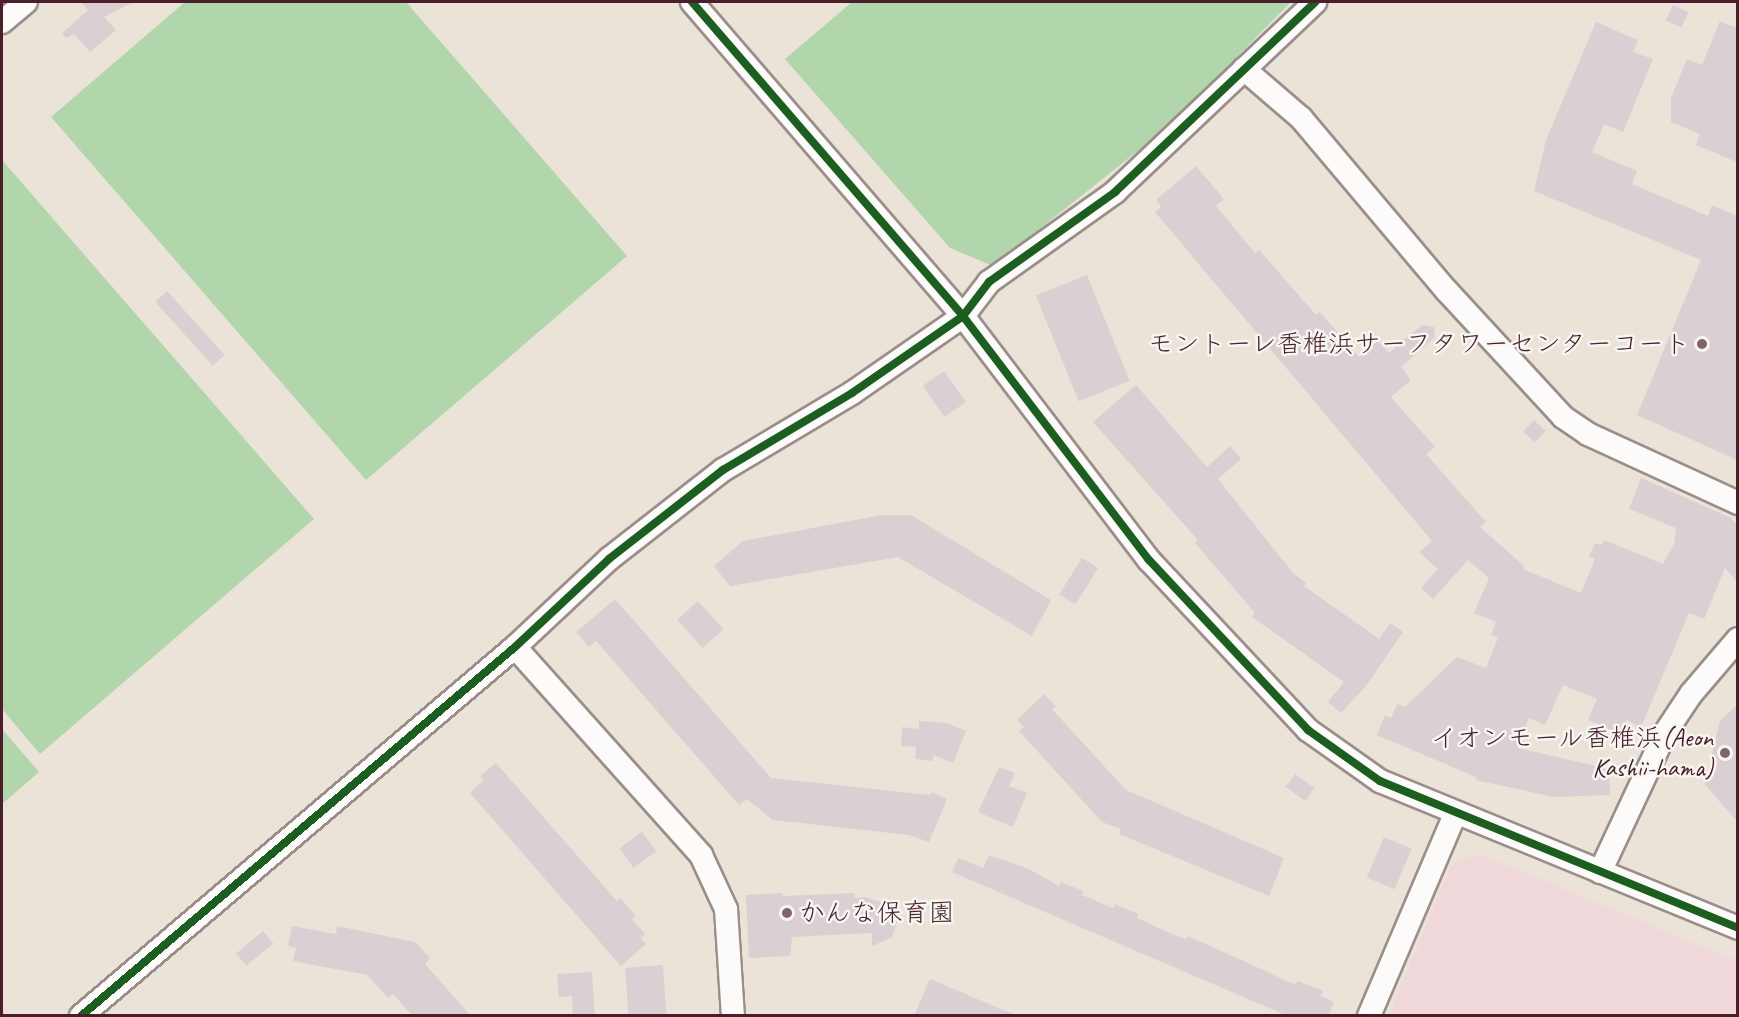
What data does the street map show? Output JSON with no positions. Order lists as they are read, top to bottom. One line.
{"places":["モントーレ香椎浜サーフタワーセンターコート","イオンモール香椎浜(Aeon Kashii-hama)","かんな保育園"]}
